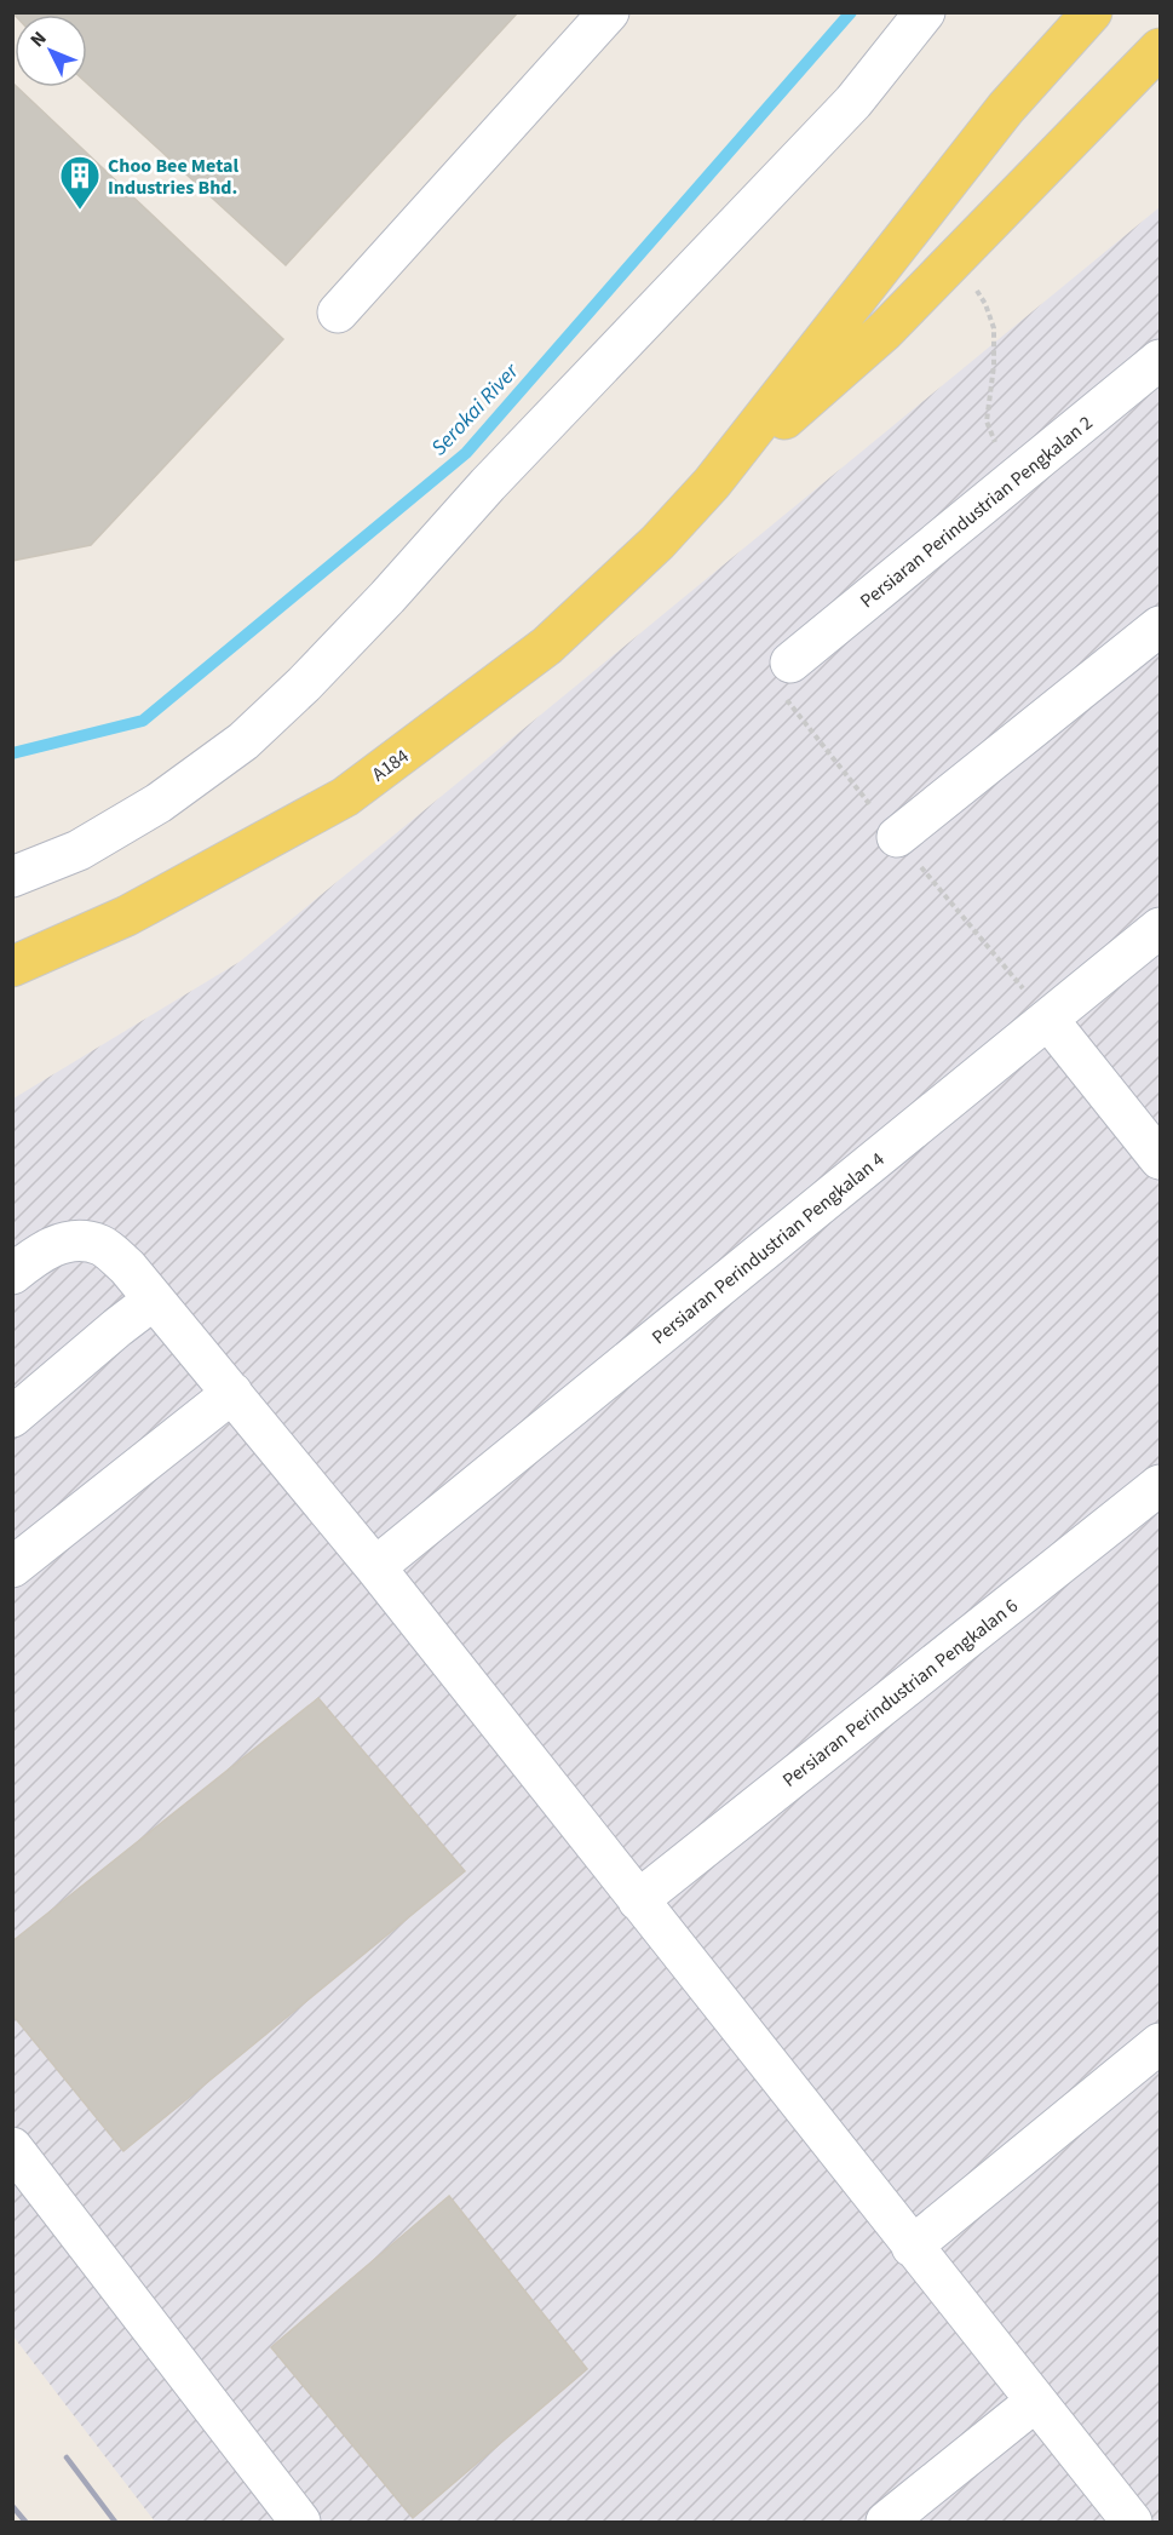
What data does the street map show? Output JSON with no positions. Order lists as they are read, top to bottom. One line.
{"streets":{"main road":["A184"],"street":["Persiaran Perindustrian Pengkalan 2","Persiaran Perindustrian Pengkalan 4","Persiaran Perindustrian Pengkalan 6"]},"water":["Serokai River"],"places":{"building":["Choo Bee Metal Industries Bhd."]},"north":"top left"}
